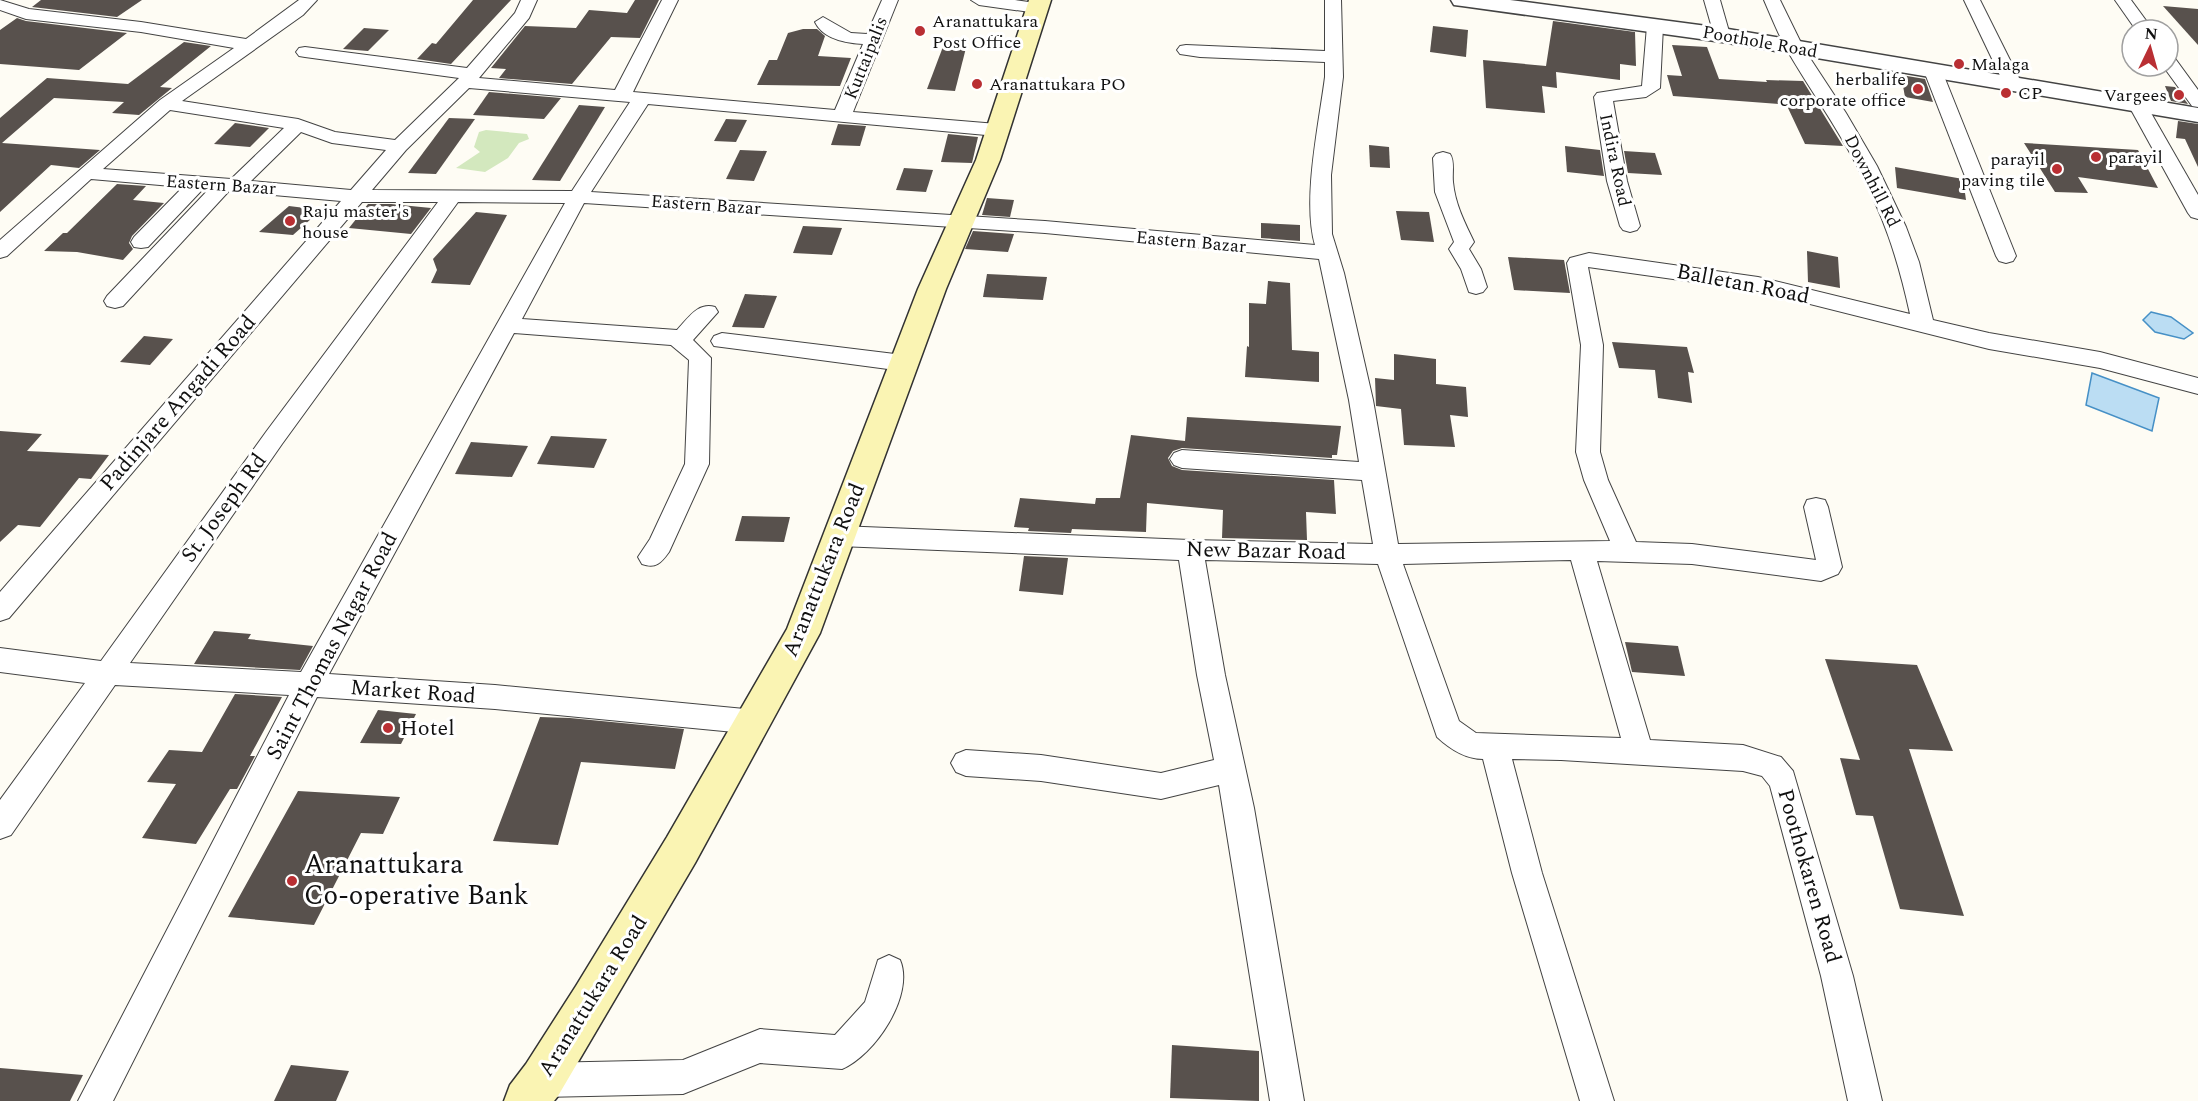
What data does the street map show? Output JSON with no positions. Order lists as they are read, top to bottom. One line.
{"streets":{"main road":["Aranattukara Road"],"street":["Poothole Road","Kuttaipalis","Indira Road","Downhill Rd","Eastern Bazar","Balletan Road","Padinjare Angadi Road","St. Joseph Rd","New Bazar Road","Saint Thomas Nagar Road","Market Road","Poothokaren Road"]},"crossings":[["Poothole Road","Indira Road"],["Poothole Road","Downhill Rd"],["Downhill Rd","Balletan Road"],["Eastern Bazar","Padinjare Angadi Road"],["Eastern Bazar","St. Joseph Rd"],["Eastern Bazar","Aranattukara Road"],["Eastern Bazar","Saint Thomas Nagar Road"],["Balletan Road","New Bazar Road"],["St. Joseph Rd","Market Road"],["New Bazar Road","Aranattukara Road"],["New Bazar Road","Poothokaren Road"],["Aranattukara Road","Market Road"],["Saint Thomas Nagar Road","Market Road"]],"places":["Aranattukara Post Office","Malaga","Aranattukara PO","herbalife corporate office","CP","Vargees","parayil","parayil paving tile","Raju master's house","Hotel","Aranattukara Co-operative Bank"],"north":"top"}
